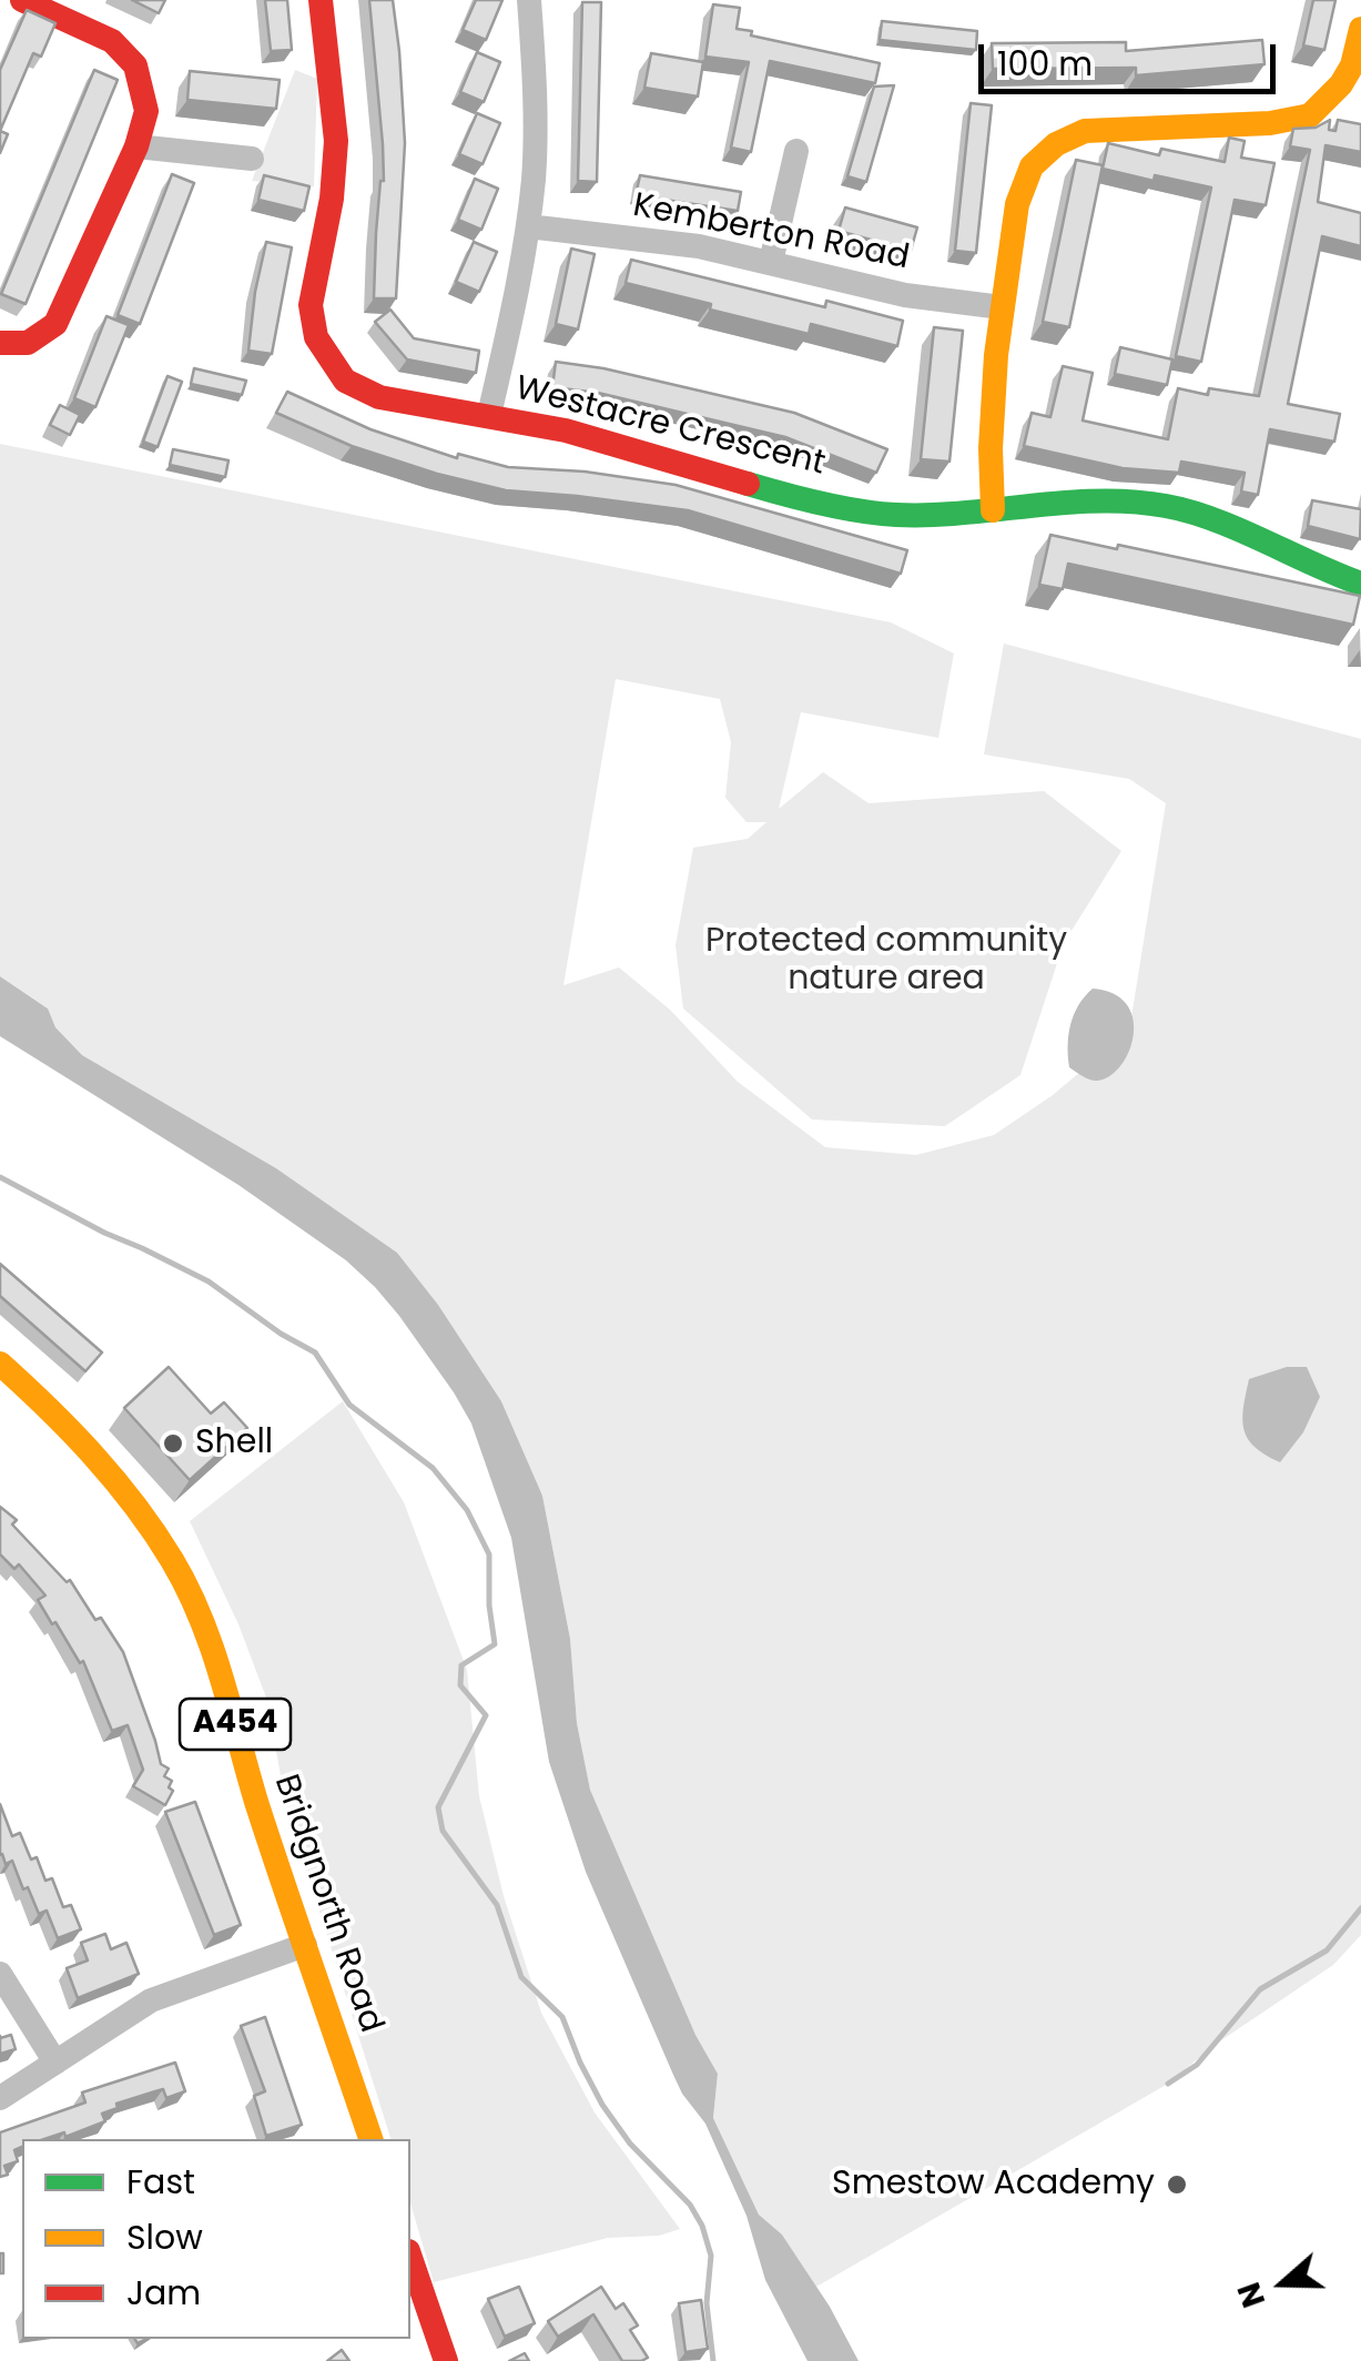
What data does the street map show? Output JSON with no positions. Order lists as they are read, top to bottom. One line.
{"streets":{"main road":["Westacre Crescent","A454","Bridgnorth Road"],"street":["Kemberton Road"]},"parks":["Protected community nature area"],"places":["Shell","Smestow Academy"],"legend":["Fast","Slow","Jam"],"scale_bar":"100 m","north":"left"}
